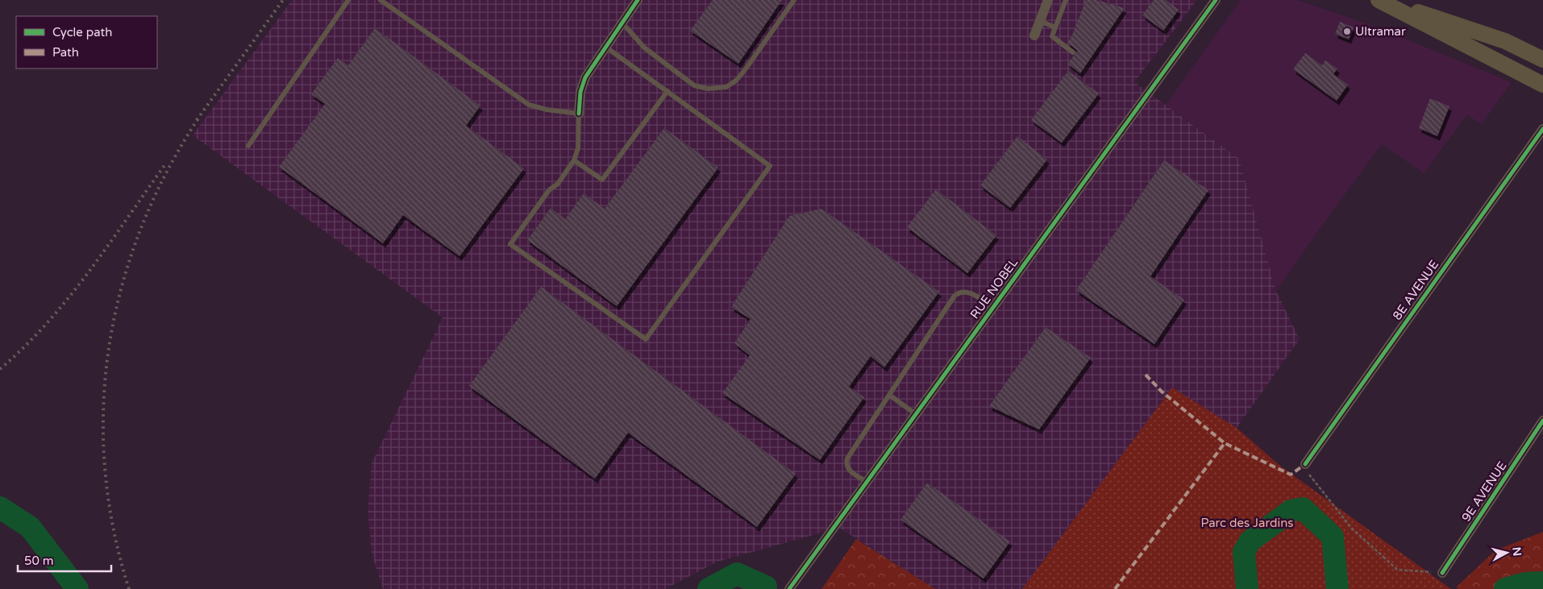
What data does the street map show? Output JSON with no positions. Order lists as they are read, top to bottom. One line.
{"streets":{"street":["RUE NOBEL","8E AVENUE","9E AVENUE"]},"parks":["Parc des Jardins"],"places":["Ultramar"],"legend":["Cycle path","Path"],"scale_bar":"50 m","north":"right"}
